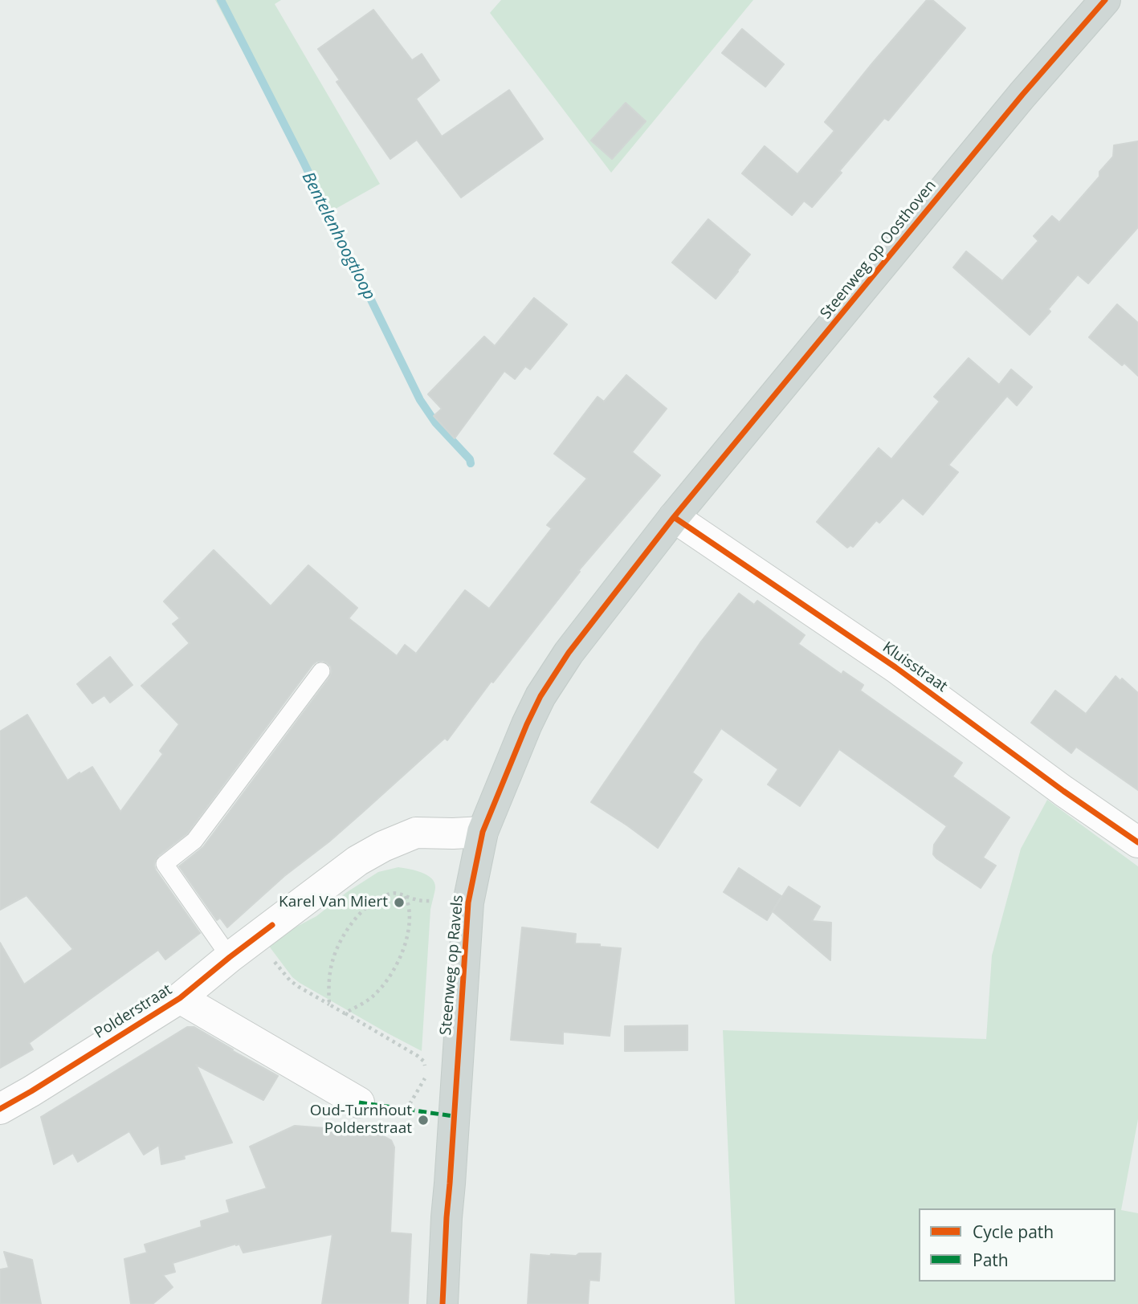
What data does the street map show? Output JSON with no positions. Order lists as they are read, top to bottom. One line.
{"streets":{"main road":["Steenweg op Oosthoven","Steenweg op Ravels"],"street":["Kluisstraat","Polderstraat"]},"crossings":[["Steenweg op Oosthoven","Kluisstraat"],["Steenweg op Oosthoven","Steenweg op Ravels"],["Kluisstraat","Steenweg op Ravels"],["Steenweg op Ravels","Polderstraat"]],"water":["Bentelenhoogtloop"],"places":["Karel Van Miert","Oud-Turnhout Polderstraat"],"legend":["Cycle path","Path"]}
